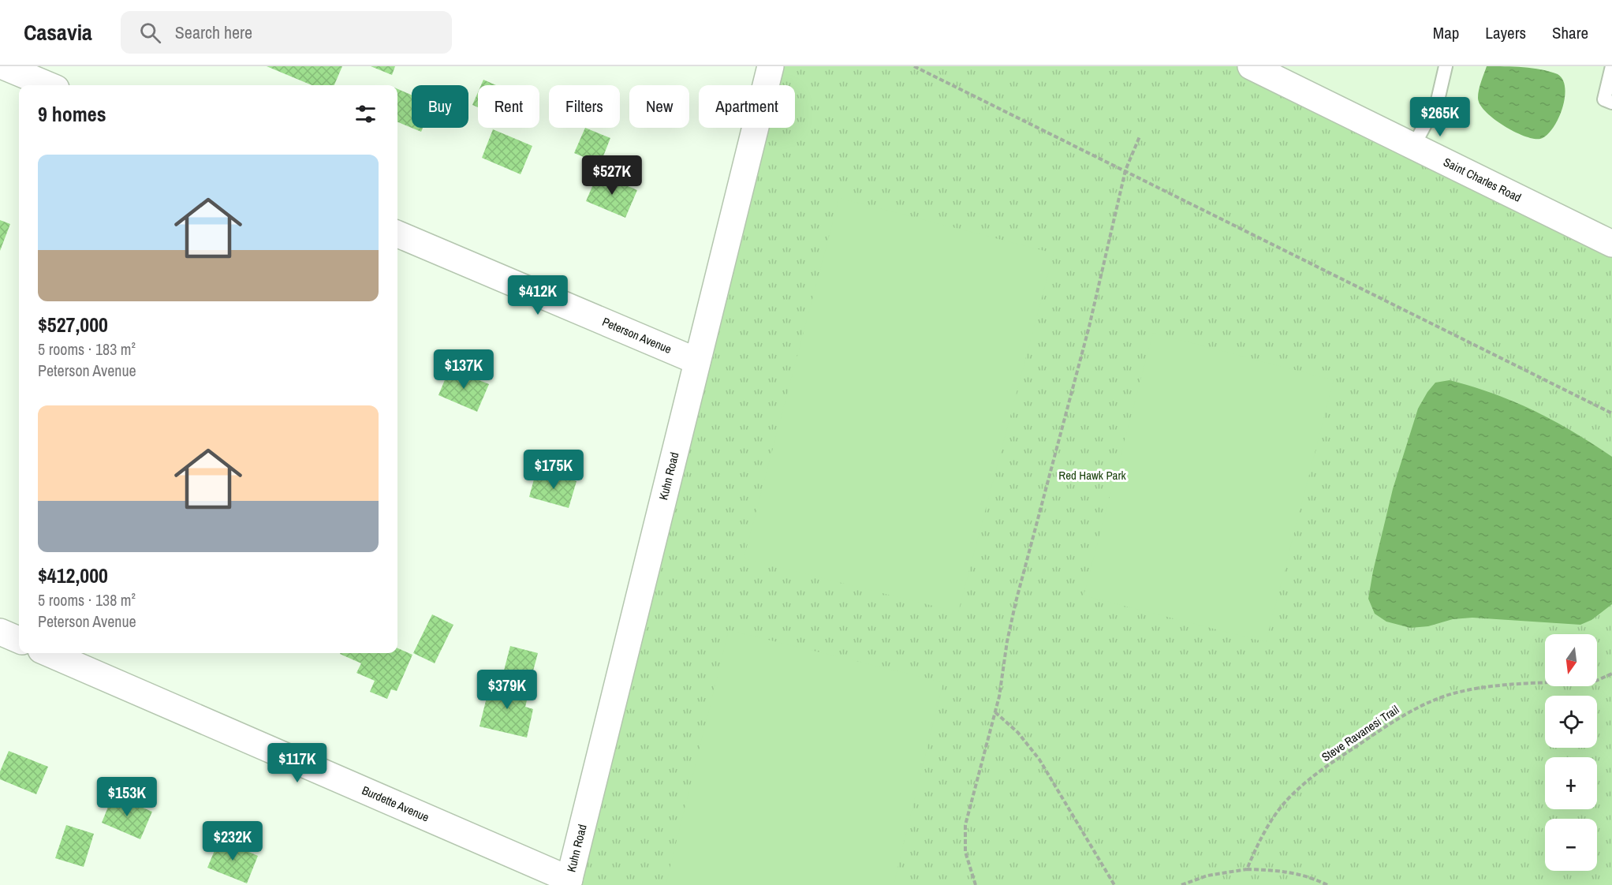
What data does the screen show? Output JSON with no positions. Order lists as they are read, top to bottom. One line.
{"streets":{"street":["Saint Charles Road","Peterson Avenue","Kuhn Road","Burdette Avenue"],"path":["Steve Ravanesi Trail"]},"crossings":[["Peterson Avenue","Kuhn Road"],["Kuhn Road","Burdette Avenue"]],"parks":["Red Hawk Park"],"north":"bottom","page":{"header":"Casavia","search":"Search here","nav":["Map","Layers","Share"],"chip":["Buy","Rent","Filters","New","Apartment"],"heading":"9 homes","price":["$265K","$527K","$412K","$137K","$175K","$379K","$117K","$153K","$232K"],"list":[{"name":"$527,000","note":"5 rooms · 183 m² · Peterson Avenue"},{"name":"$412,000","note":"5 rooms · 138 m² · Peterson Avenue"}],"map_buttons":["+","−"]}}
